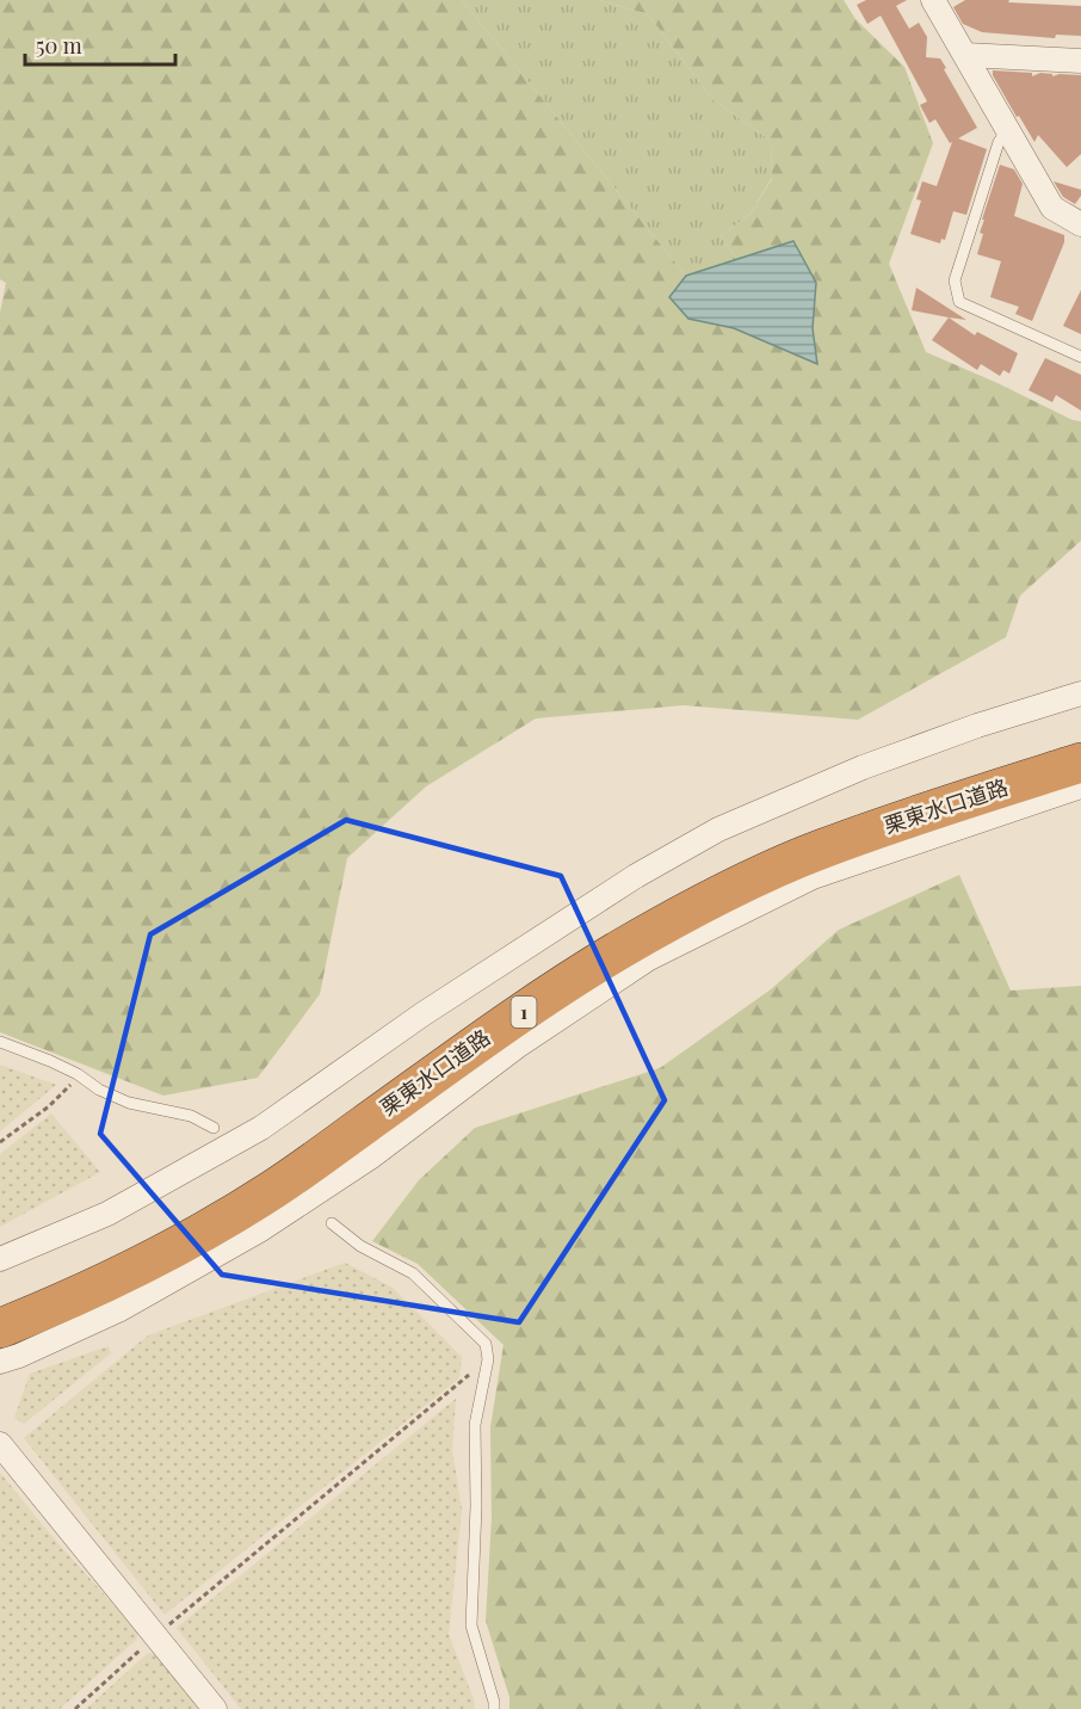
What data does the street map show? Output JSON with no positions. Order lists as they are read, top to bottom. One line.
{"streets":{"highway":["栗東水口道路","1"]},"scale_bar":"50 m"}
